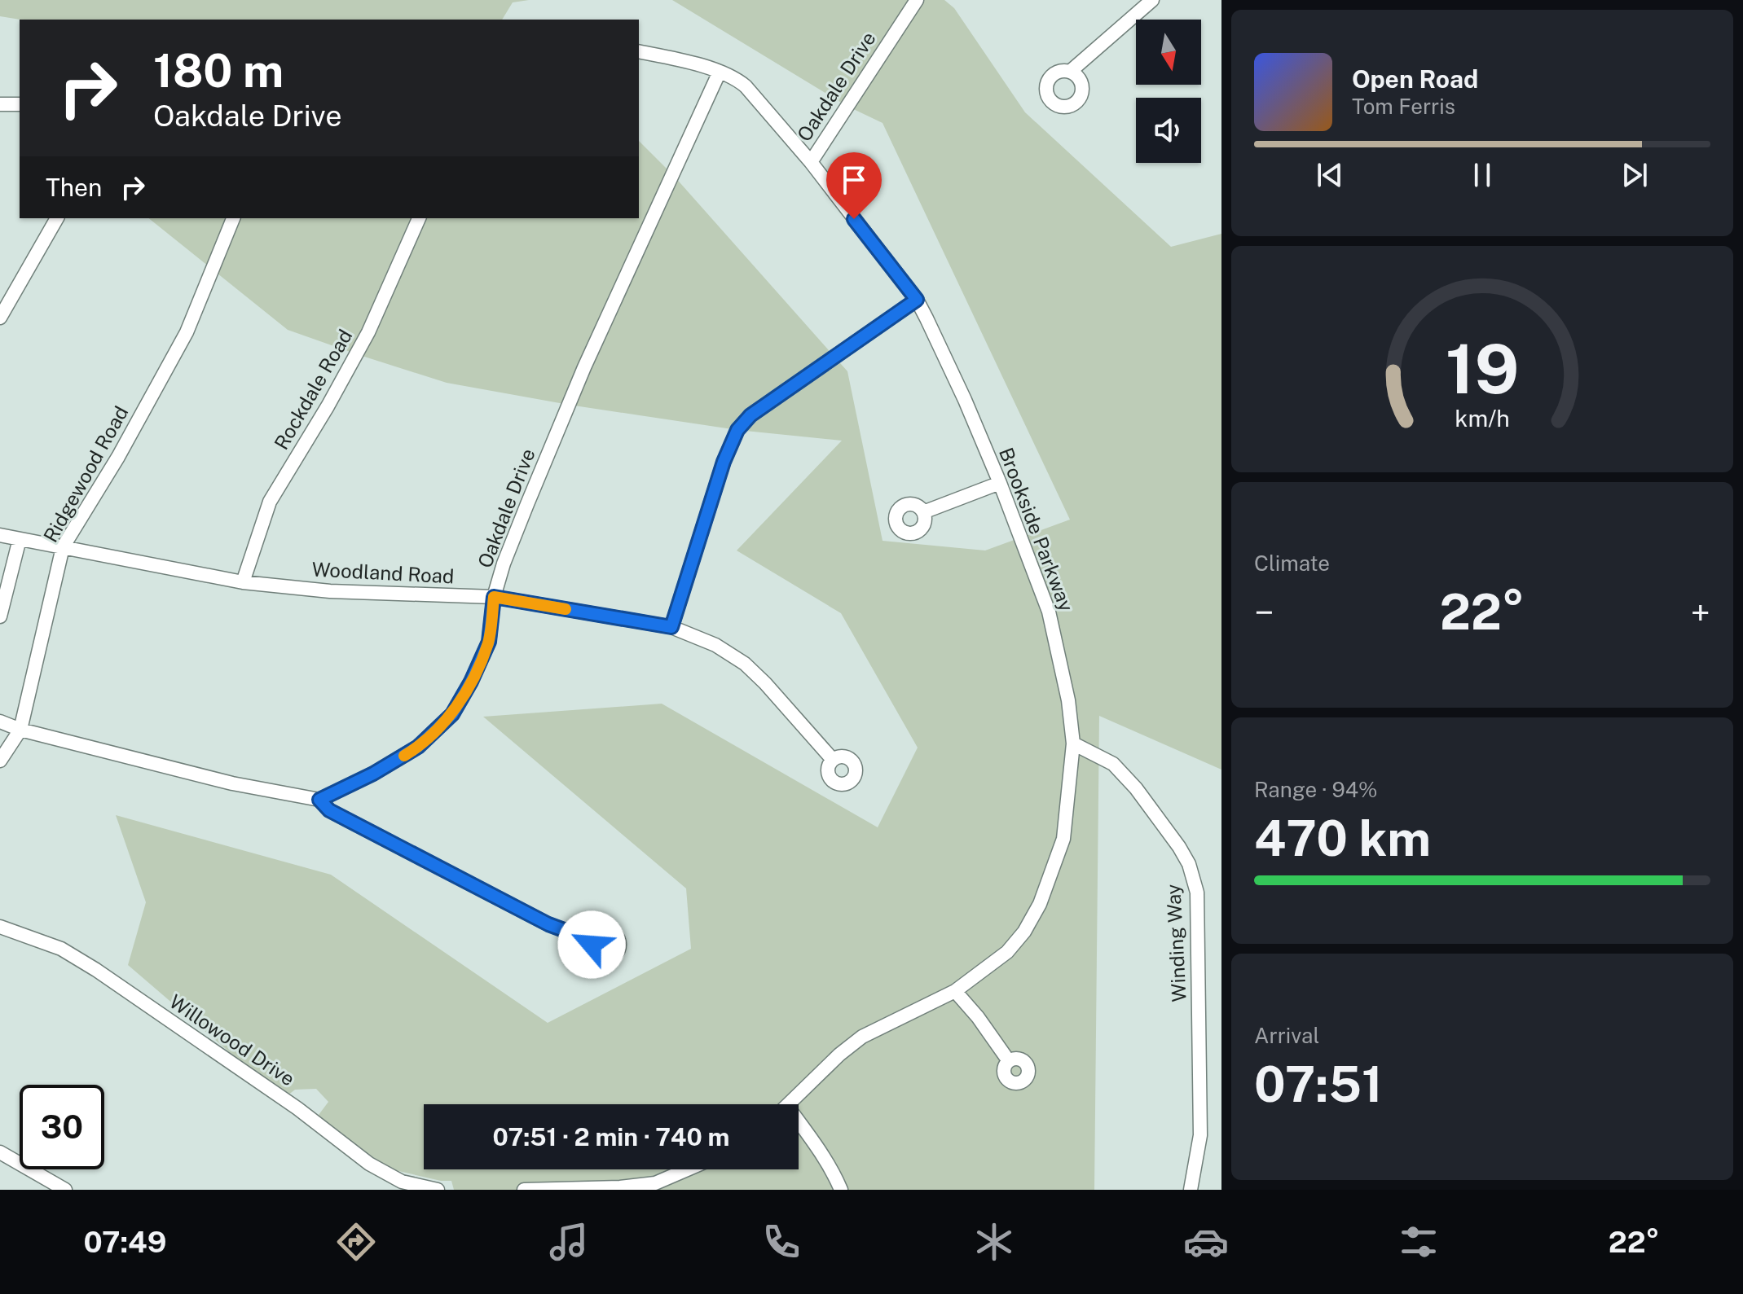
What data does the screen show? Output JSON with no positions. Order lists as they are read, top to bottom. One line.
{"streets":{"street":["Oakdale Drive","Rockdale Road","Ridgewood Road","Brookside Parkway","Woodland Road","Winding Way","Willowood Drive"]},"crossings":[["Oakdale Drive","Brookside Parkway"],["Oakdale Drive","Woodland Road"],["Rockdale Road","Woodland Road"],["Ridgewood Road","Woodland Road"],["Brookside Parkway","Winding Way"]],"north":"bottom","page":{"turn":["180 m","Oakdale Drive"],"song":["Open Road","Tom Ferris"],"then":"Then","tile":["Climate",["Range · 94%","470 km"],["Arrival","07:51"]],"heat":["−","22°","+"],"limit":"30","trip":"07:51 · 2 min · 740 m","tabs":["07:49","22°"],"gauge":["19","km/h"]}}
